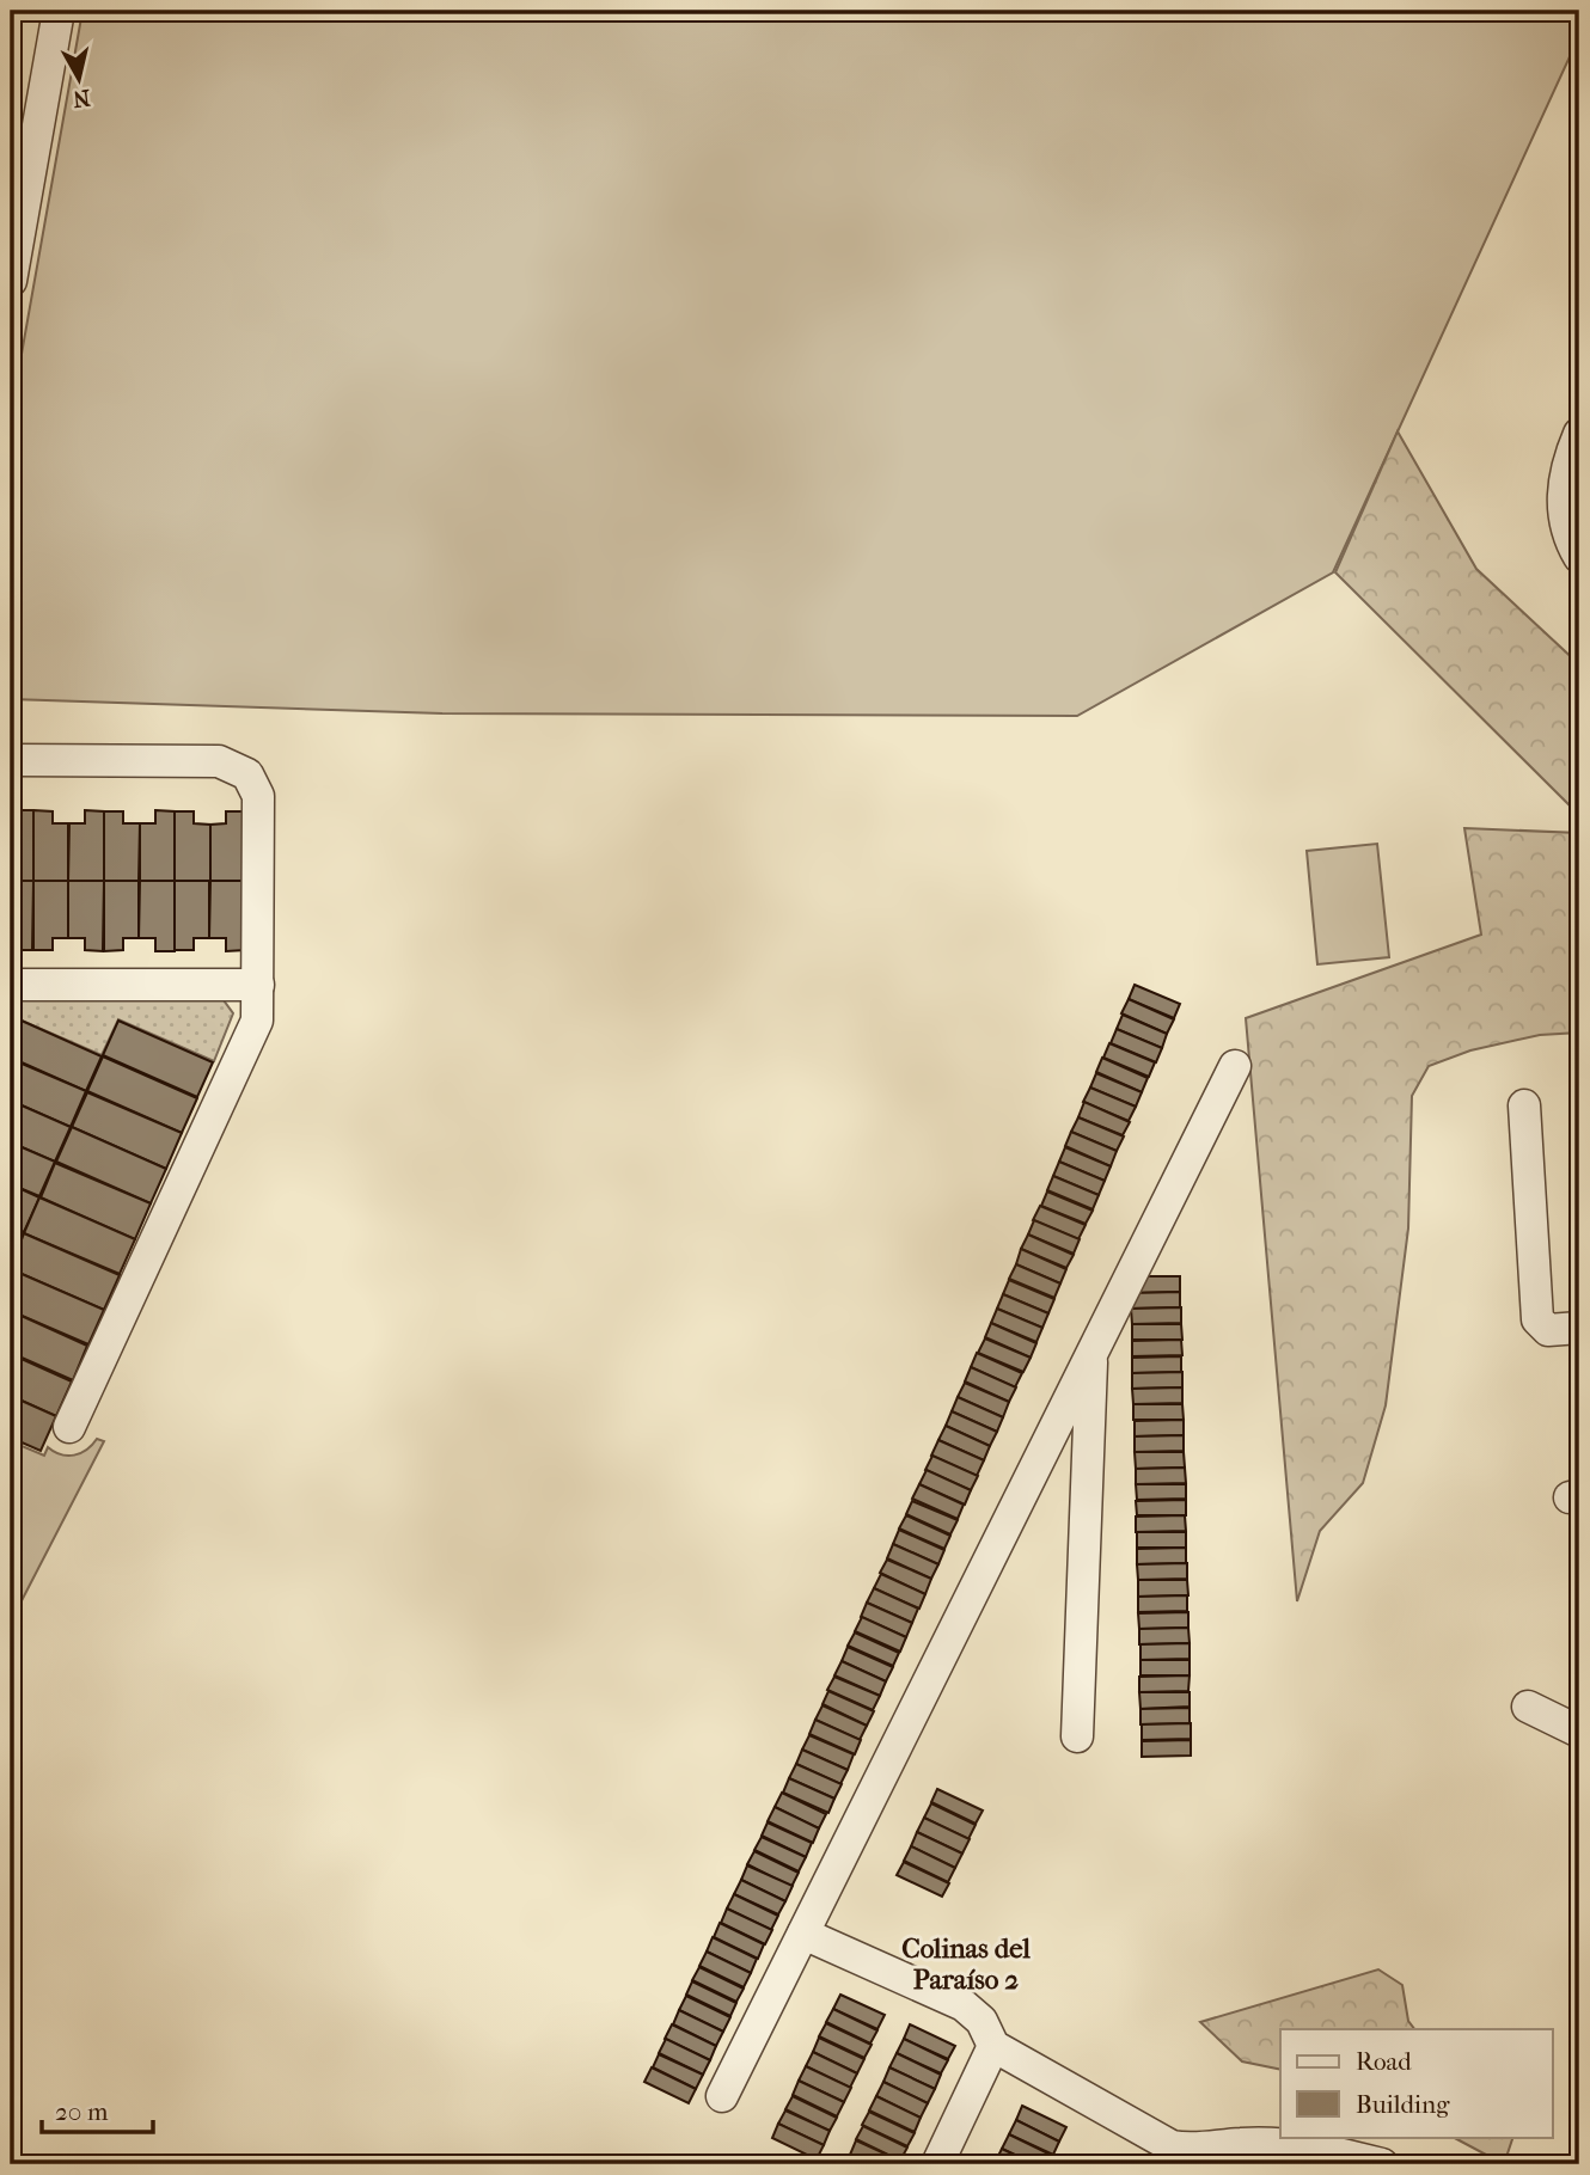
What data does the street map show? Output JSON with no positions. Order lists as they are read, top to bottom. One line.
{"districts":["Colinas del Paraíso 2"],"legend":["Road","Building"],"scale_bar":"20 m","north":"bottom"}
